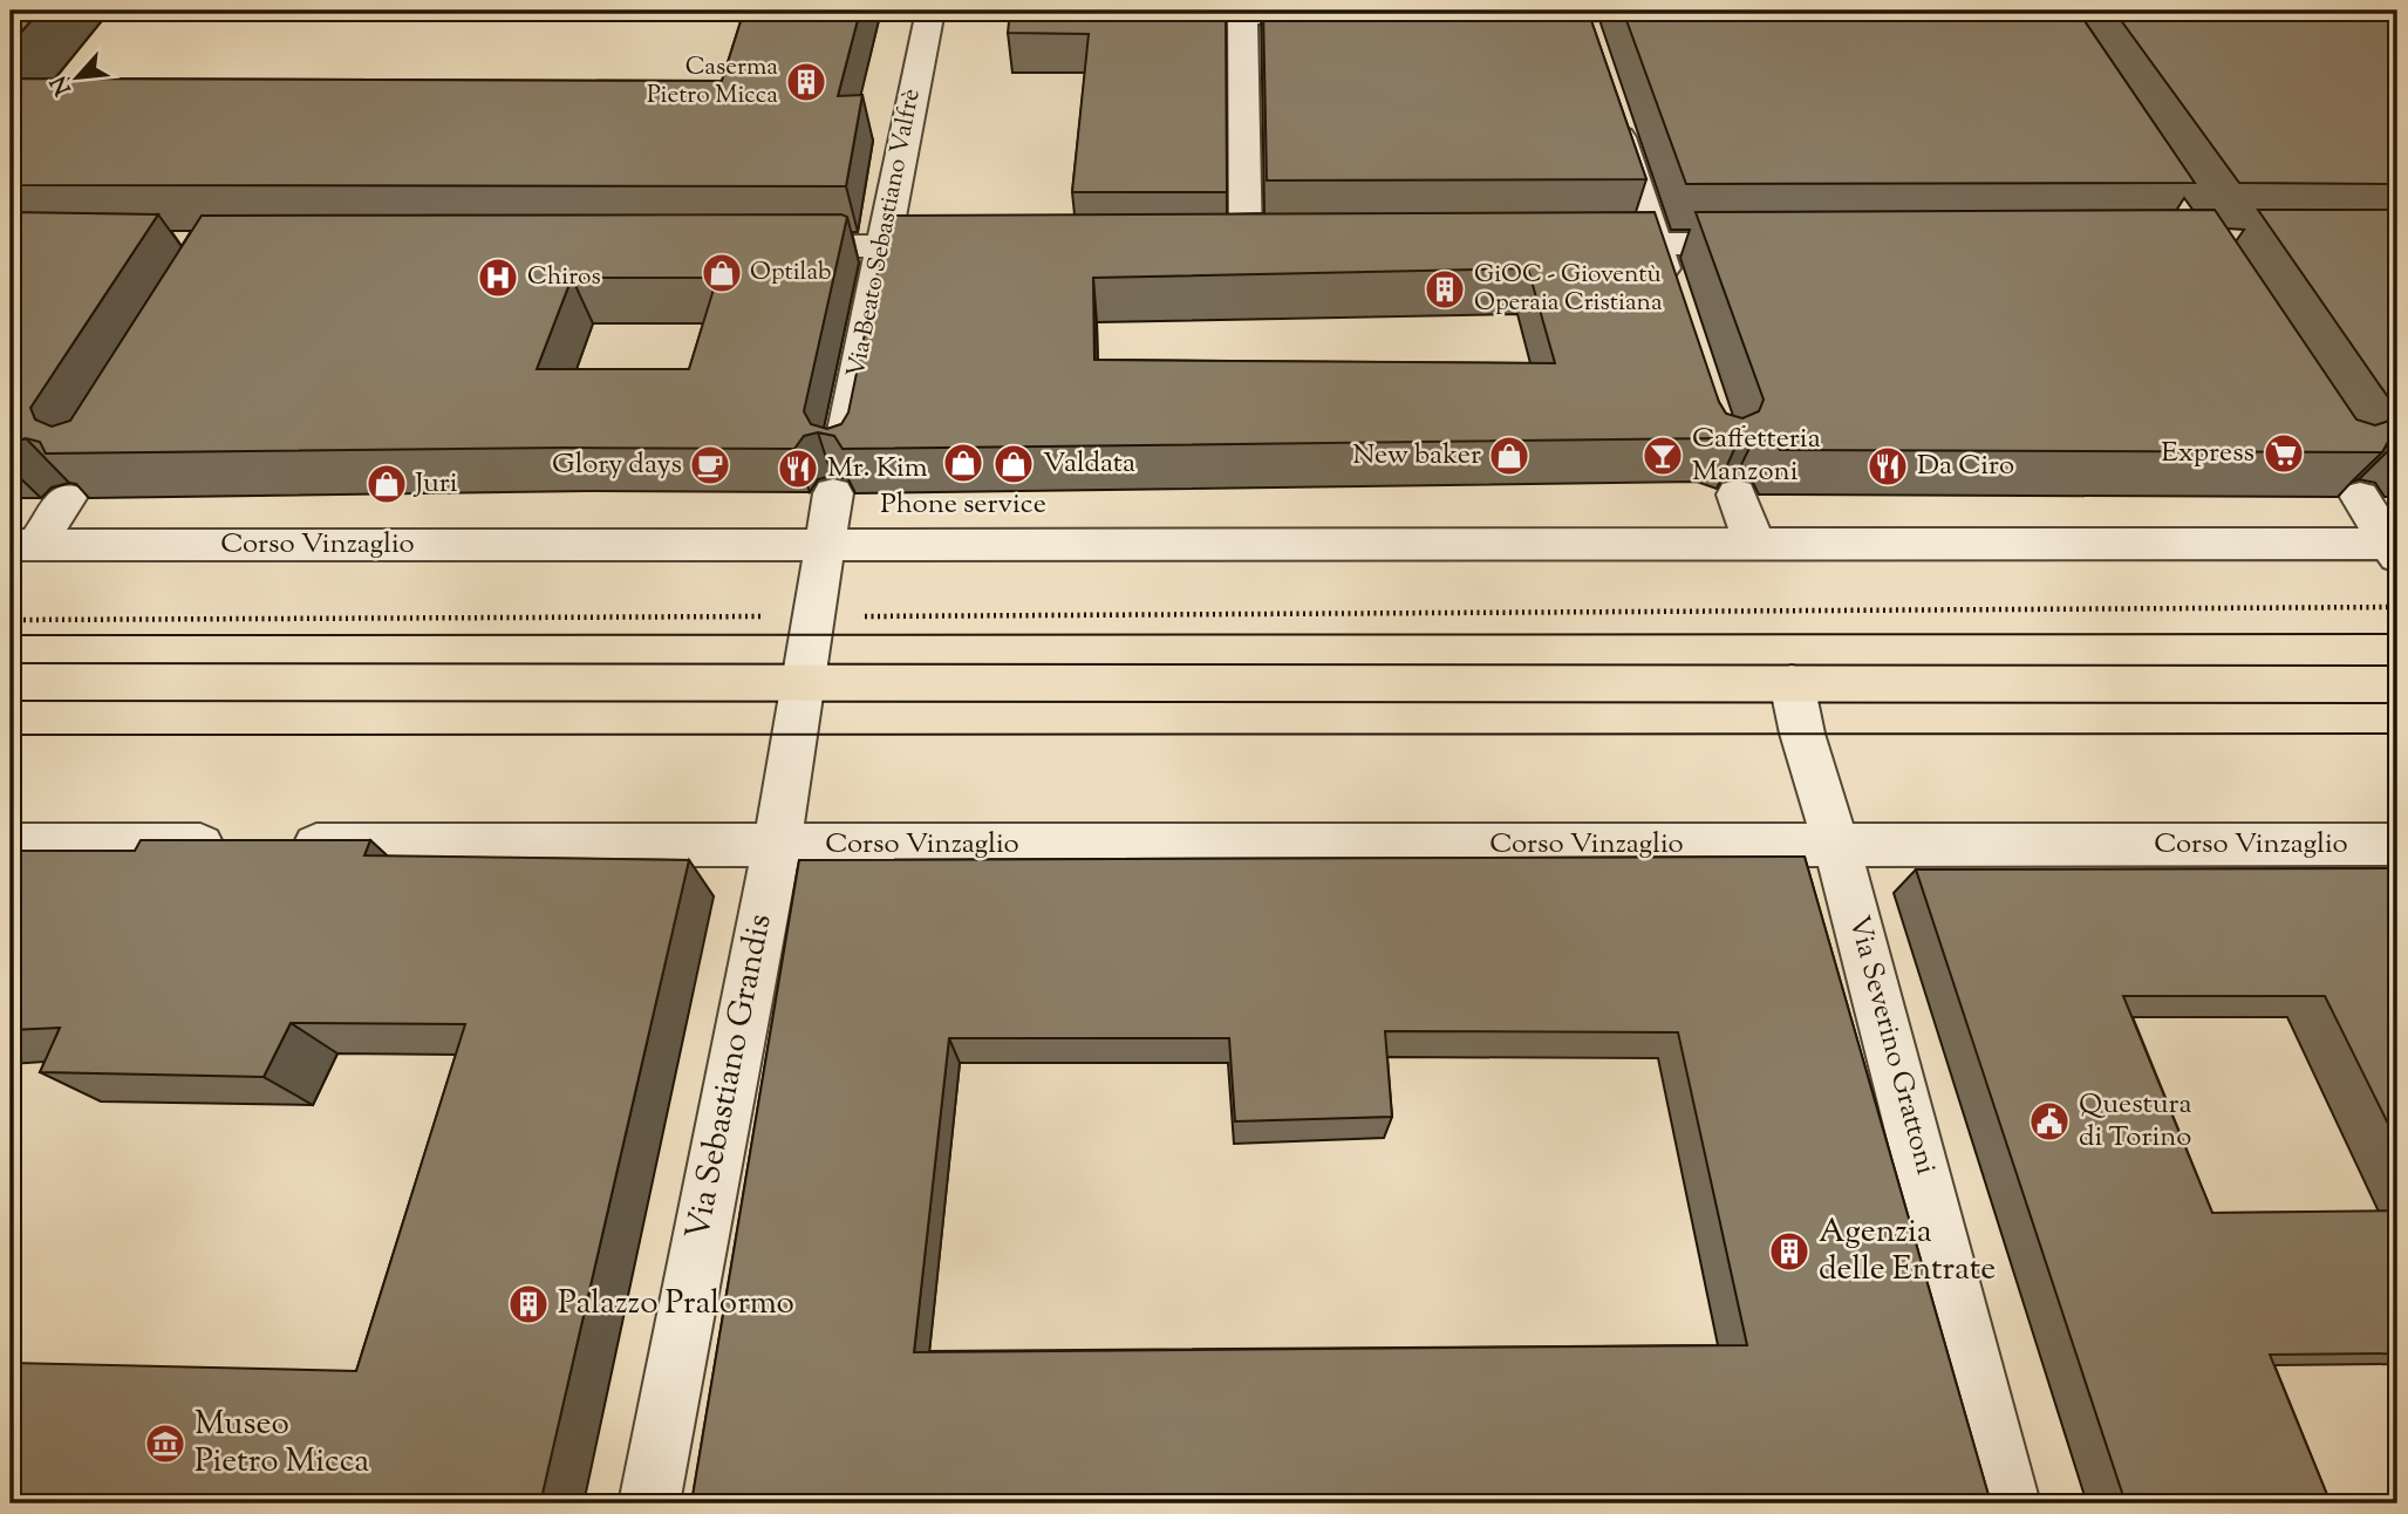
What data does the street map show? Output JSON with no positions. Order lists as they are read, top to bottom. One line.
{"streets":{"street":["Via Beato Sebastiano Valfrè","Corso Vinzaglio","Via Severino Grattoni","Via Sebastiano Grandis"]},"crossings":[["Via Beato Sebastiano Valfrè","Corso Vinzaglio"],["Corso Vinzaglio","Via Severino Grattoni"],["Corso Vinzaglio","Via Sebastiano Grandis"]],"places":{"building":["Caserma Pietro Micca","GiOC - Gioventù Operaia Cristiana","Agenzia delle Entrate","Palazzo Pralormo"],"shop":["Optilab","New baker","Phone service","Valdata","Juri"],"hospital":["Chiros"],"supermarket":["Express"],"bar":["Caffetteria Manzoni"],"cafe":["Glory days"],"restaurant":["Da Ciro","Mr. Kim"],"public building":["Questura di Torino"],"museum":["Museo Pietro Micca"]},"north":"bottom left"}
